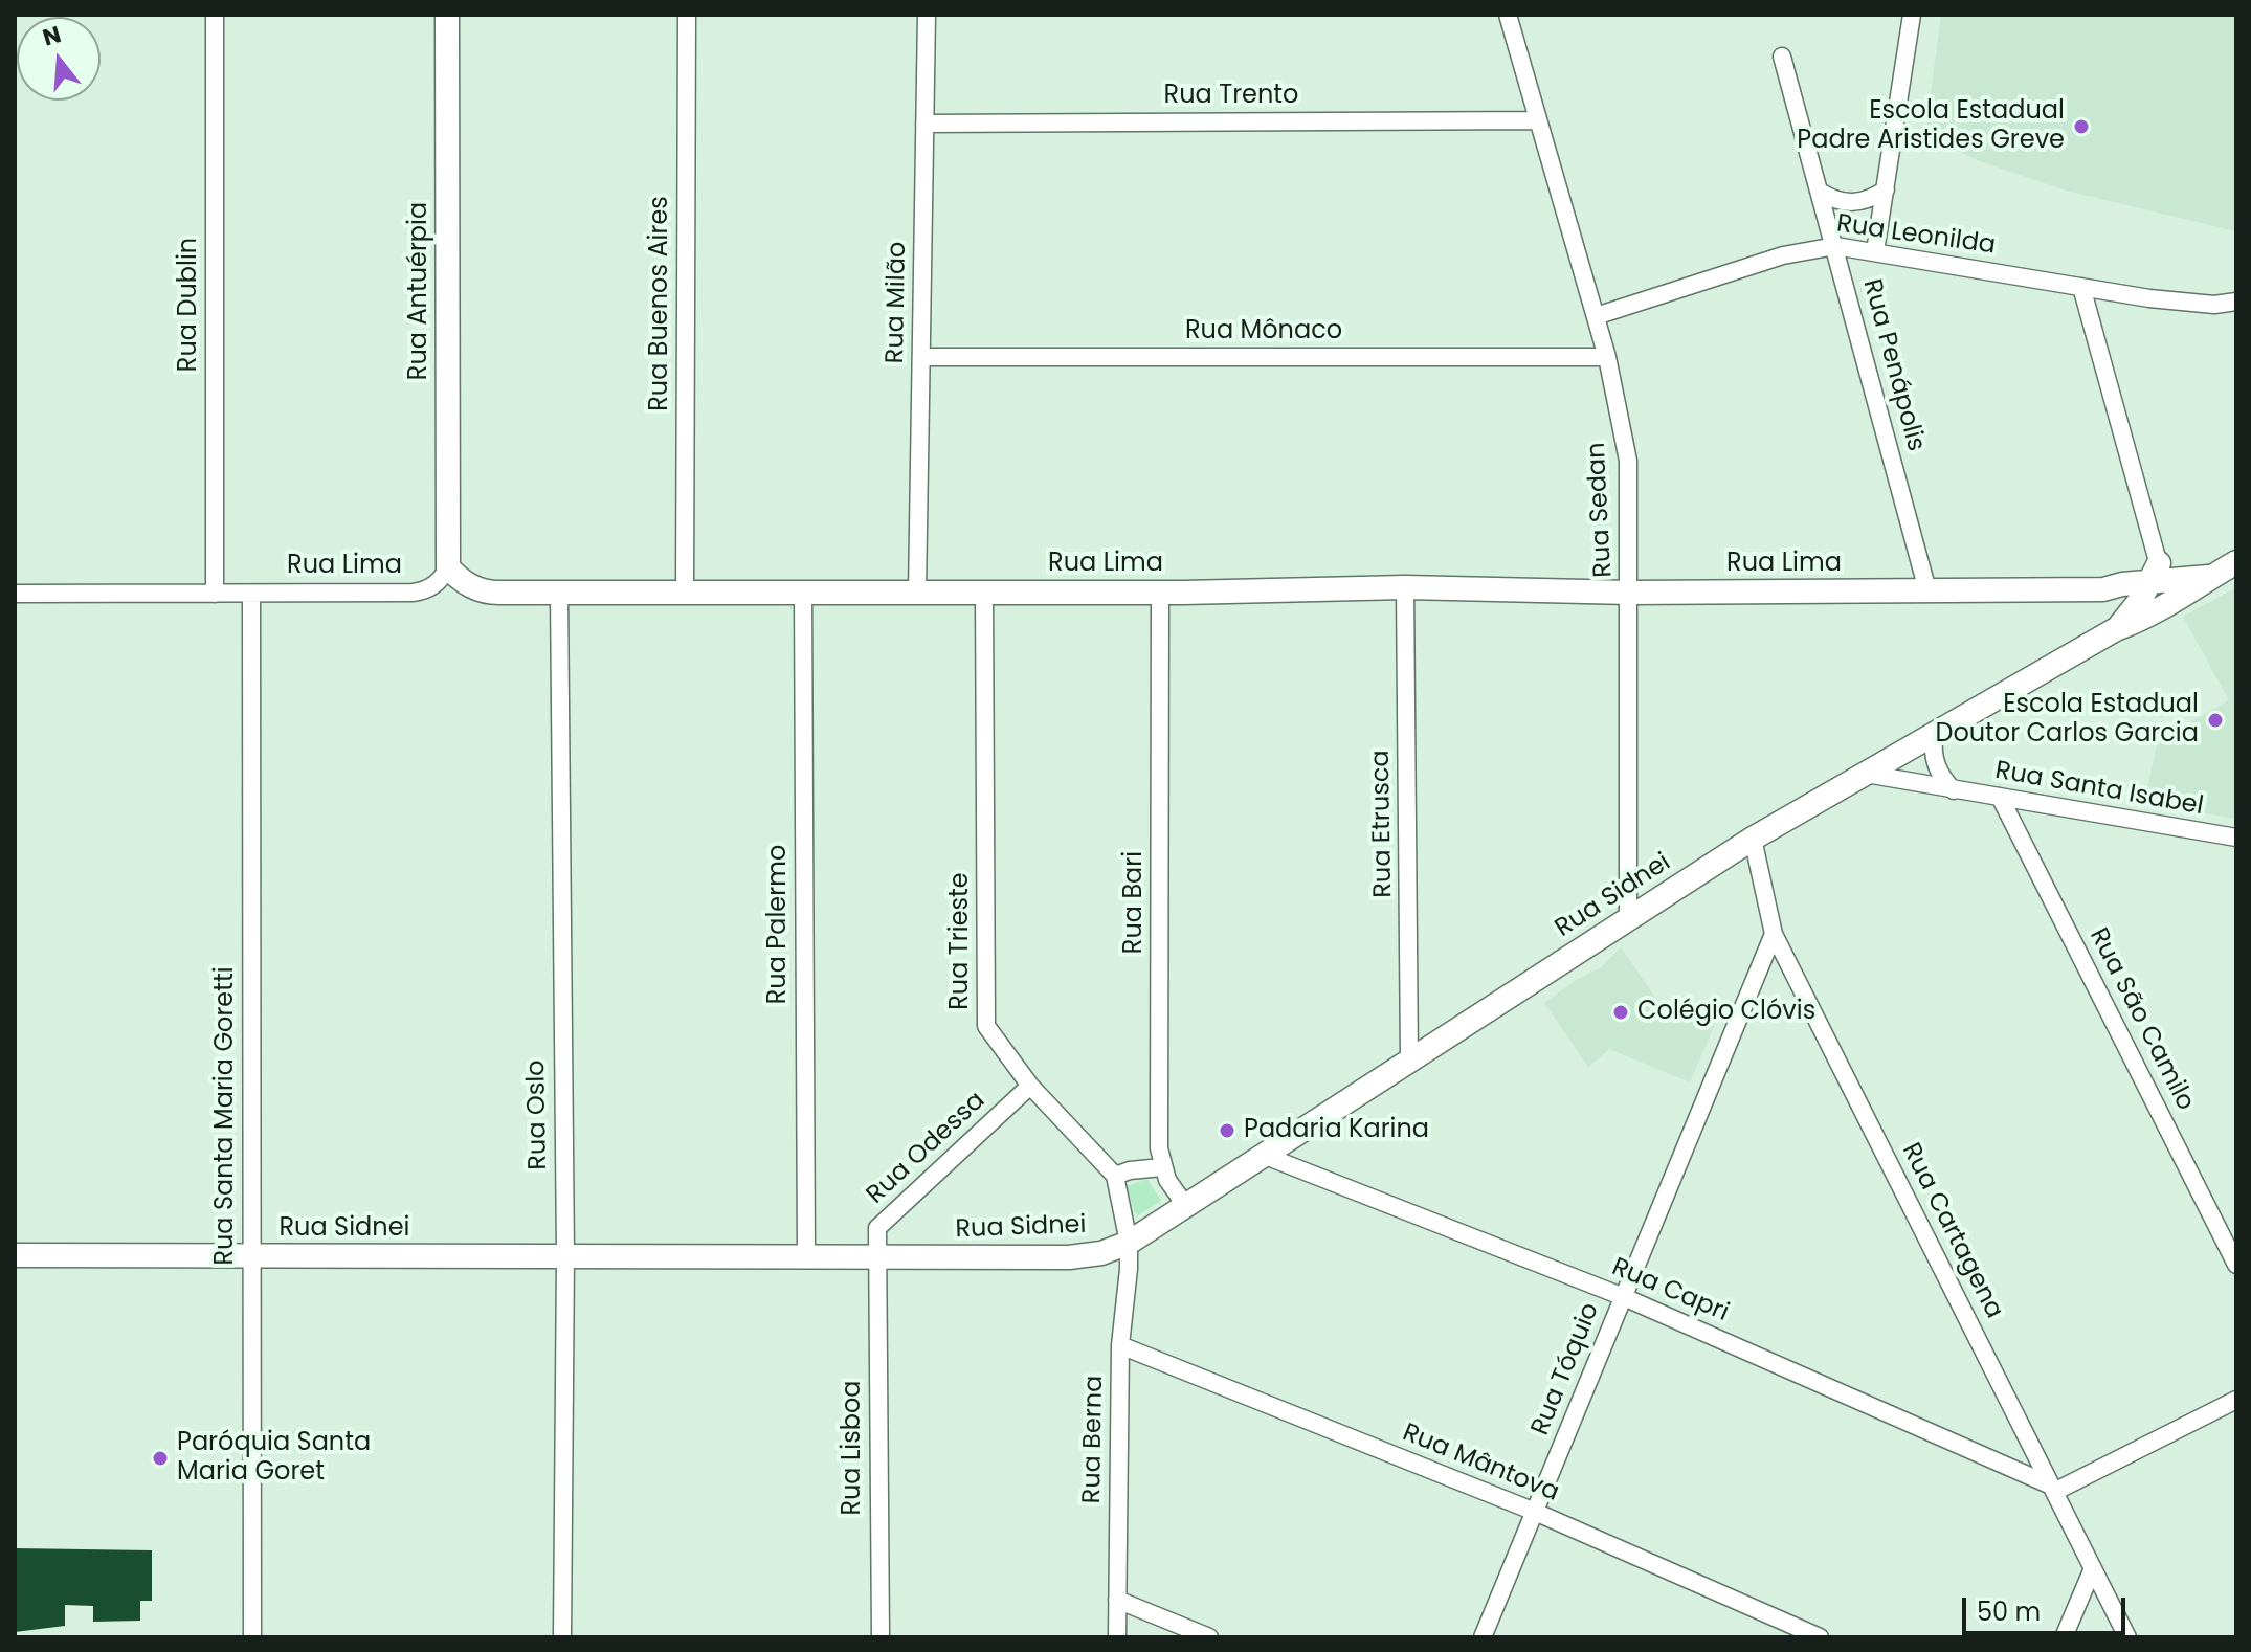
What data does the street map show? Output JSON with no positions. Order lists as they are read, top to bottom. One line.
{"streets":{"main road":["Rua Antuérpia","Rua Lima","Rua Sidnei"],"street":["Rua Trento","Rua Leonilda","Rua Milão","Rua Buenos Aires","Rua Dublin","Rua Mônaco","Rua Penápolis","Rua Sedan","Rua Santa Isabel","Rua Etrusca","Rua Bari","Rua Palermo","Rua Trieste","Rua São Camilo","Rua Oslo","Rua Santa Maria Goretti","Rua Odessa","Rua Cartagena","Rua Capri","Rua Tóquio","Rua Berna","Rua Lisboa","Rua Mântova"]},"crossings":[["Rua Trento","Rua Milão"],["Rua Trento","Rua Sedan"],["Rua Leonilda","Rua Penápolis"],["Rua Leonilda","Rua Sedan"],["Rua Antuérpia","Rua Lima"],["Rua Milão","Rua Mônaco"],["Rua Milão","Rua Lima"],["Rua Buenos Aires","Rua Lima"],["Rua Dublin","Rua Lima"],["Rua Mônaco","Rua Sedan"],["Rua Penápolis","Rua Lima"],["Rua Sedan","Rua Lima"],["Rua Sedan","Rua Sidnei"],["Rua Lima","Rua Etrusca"],["Rua Lima","Rua Sidnei"],["Rua Lima","Rua Bari"],["Rua Lima","Rua Palermo"],["Rua Lima","Rua Trieste"],["Rua Lima","Rua Oslo"],["Rua Lima","Rua Santa Maria Goretti"],["Rua Santa Isabel","Rua Sidnei"],["Rua Santa Isabel","Rua São Camilo"],["Rua Etrusca","Rua Sidnei"],["Rua Sidnei","Rua Bari"],["Rua Sidnei","Rua Palermo"],["Rua Sidnei","Rua Oslo"],["Rua Sidnei","Rua Santa Maria Goretti"],["Rua Sidnei","Rua Odessa"],["Rua Sidnei","Rua Cartagena"],["Rua Sidnei","Rua Capri"],["Rua Sidnei","Rua Berna"],["Rua Sidnei","Rua Lisboa"],["Rua Trieste","Rua Odessa"],["Rua Odessa","Rua Lisboa"],["Rua Cartagena","Rua Capri"],["Rua Cartagena","Rua Tóquio"],["Rua Capri","Rua Tóquio"],["Rua Tóquio","Rua Mântova"],["Rua Berna","Rua Mântova"]],"places":["Escola Estadual Padre Aristides Greve","Escola Estadual Doutor Carlos Garcia","Colégio Clóvis","Padaria Karina","Paróquia Santa Maria Goret"],"scale_bar":"50 m","north":"top"}
